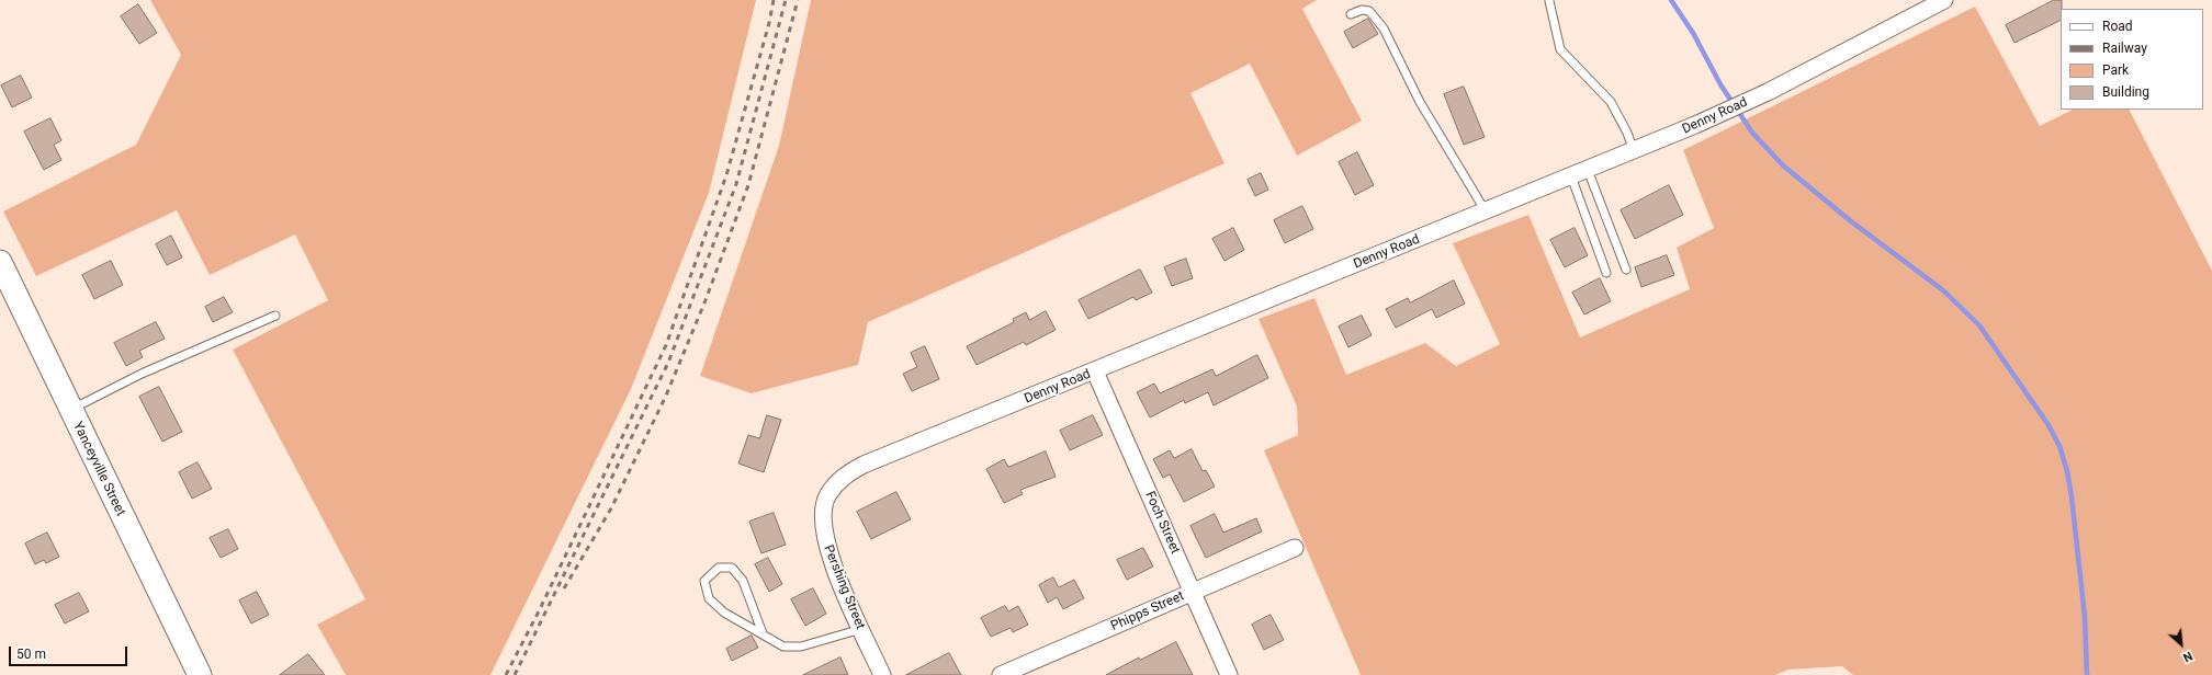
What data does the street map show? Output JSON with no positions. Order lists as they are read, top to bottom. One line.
{"streets":{"main road":["Yanceyville Street"],"street":["Denny Road","Foch Street","Pershing Street","Phipps Street"]},"crossings":[["Denny Road","Foch Street"],["Denny Road","Pershing Street"],["Foch Street","Phipps Street"]],"legend":["Road","Railway","Park","Building"],"scale_bar":"50 m","north":"bottom right"}
